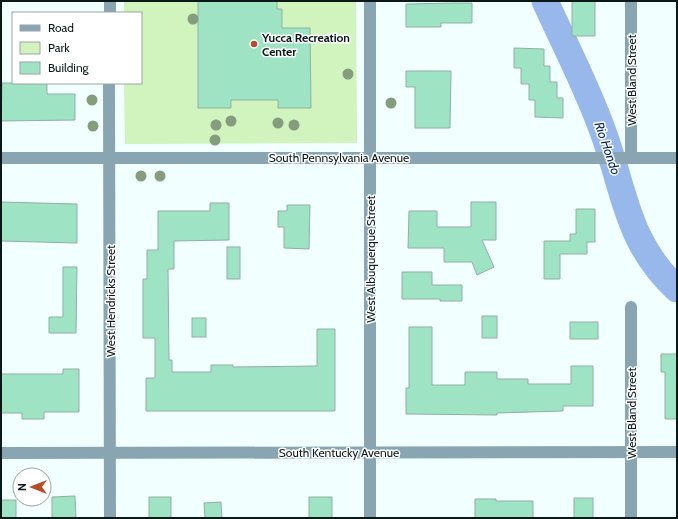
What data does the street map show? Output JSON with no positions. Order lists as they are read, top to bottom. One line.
{"streets":{"street":["West Bland Street","South Pennsylvania Avenue","West Albuquerque Street","West Hendricks Street","South Kentucky Avenue"]},"crossings":[["West Bland Street","South Pennsylvania Avenue"],["West Bland Street","South Kentucky Avenue"],["South Pennsylvania Avenue","West Albuquerque Street"],["South Pennsylvania Avenue","West Hendricks Street"],["West Albuquerque Street","South Kentucky Avenue"],["West Hendricks Street","South Kentucky Avenue"]],"water":["Rio Hondo"],"places":["Yucca Recreation Center"],"legend":["Road","Park","Building"],"north":"left"}
